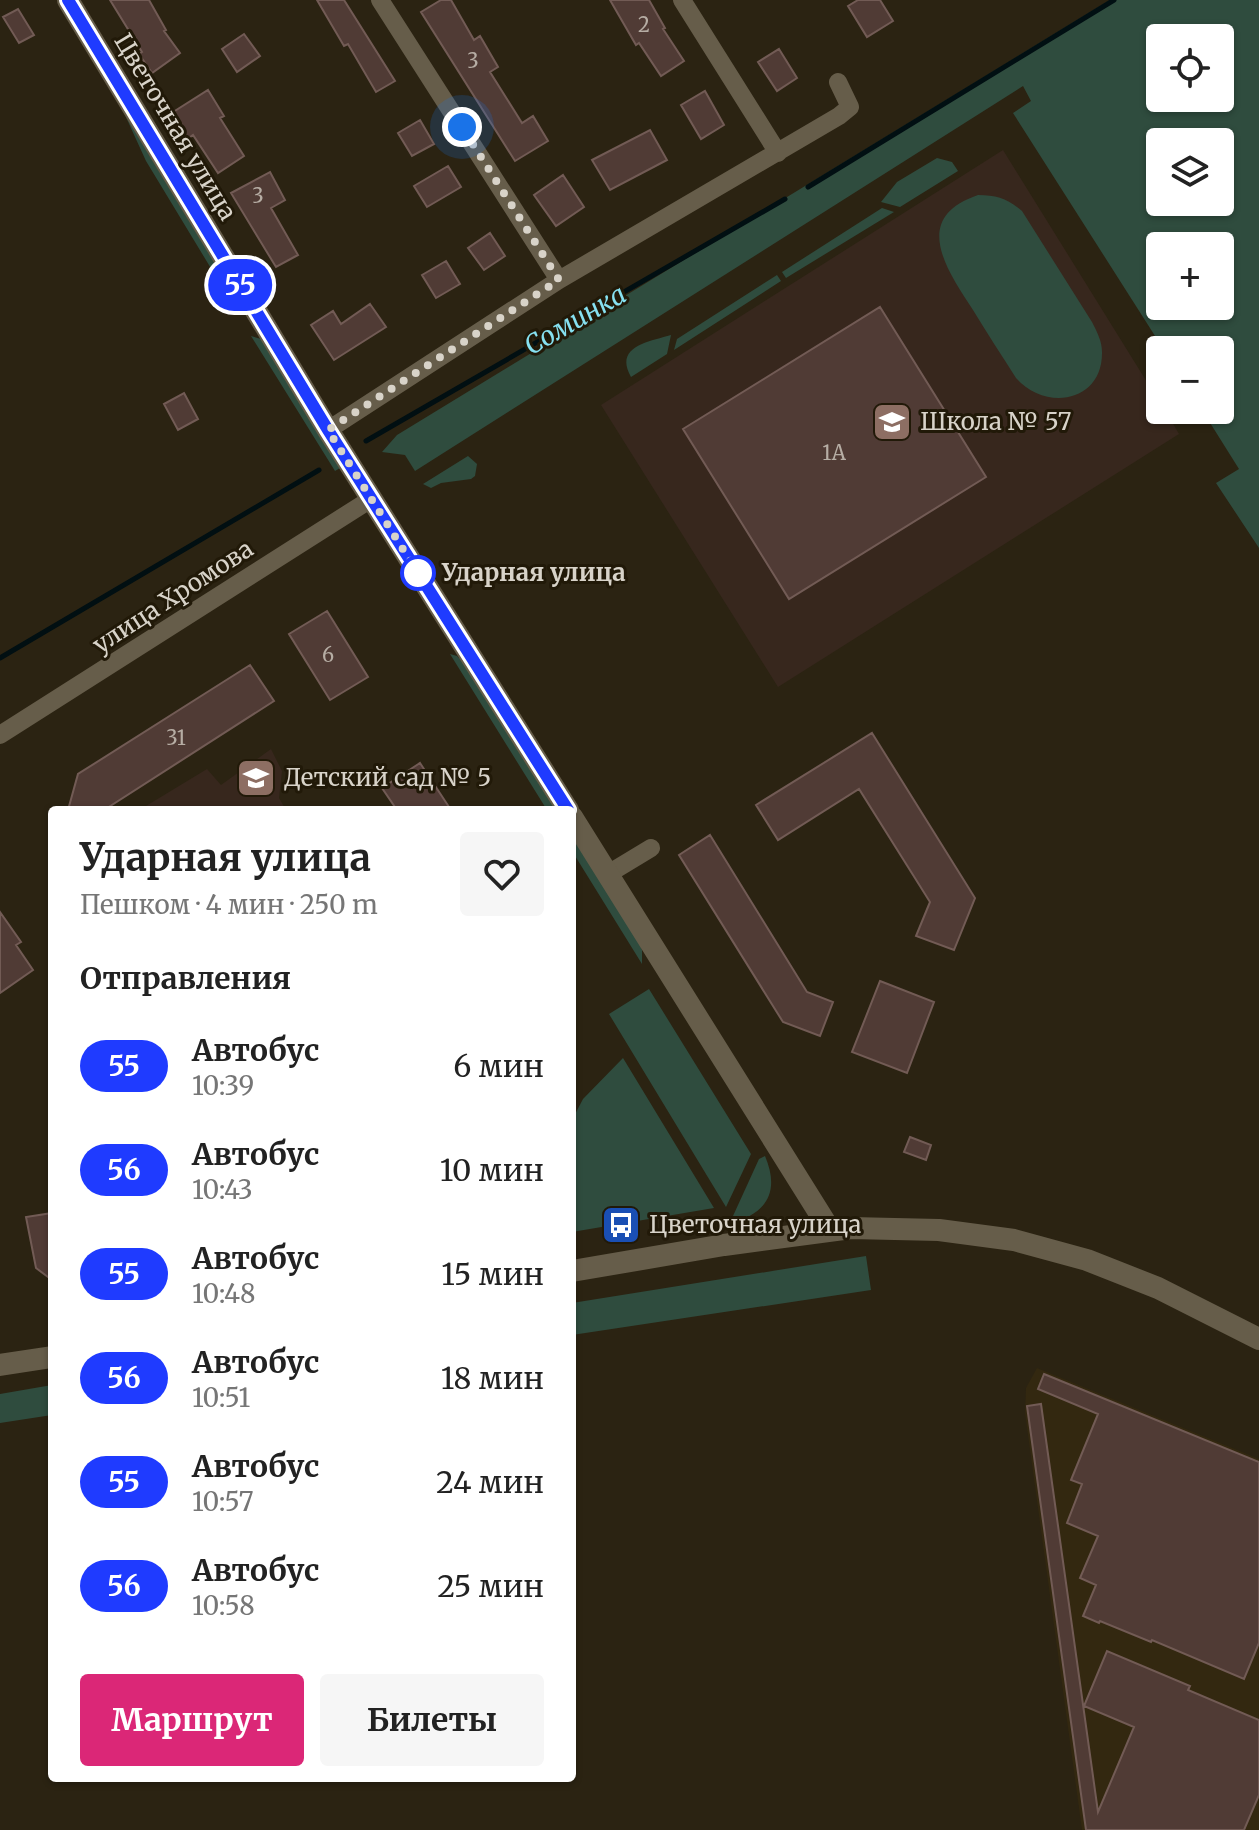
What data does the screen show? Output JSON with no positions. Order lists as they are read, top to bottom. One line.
{"streets":{"street":["Цветочная улица","улица Хромова"]},"crossings":[["Цветочная улица","улица Хромова"]],"water":["Соминка"],"places":{"school or university":["Школа № 57","Детский сад № 5"],"other":["Ударная улица"],"bus stop":["Цветочная улица"]},"lines":["bus line 55"],"house_numbers":["2","3","3","1А","6","31"],"page":{"on_map":"55","map_buttons":["+","−"],"heading":[["Ударная улица","Пешком · 4 мин · 250 m"],"Отправления"],"list":[{"mark":"55","name":"Автобус","note":"10:39","value":"6 мин"},{"mark":"56","name":"Автобус","note":"10:43","value":"10 мин"},{"mark":"55","name":"Автобус","note":"10:48","value":"15 мин"},{"mark":"56","name":"Автобус","note":"10:51","value":"18 мин"},{"mark":"55","name":"Автобус","note":"10:57","value":"24 мин"},{"mark":"56","name":"Автобус","note":"10:58","value":"25 мин"}],"buttons":["Маршрут","Билеты"]}}
